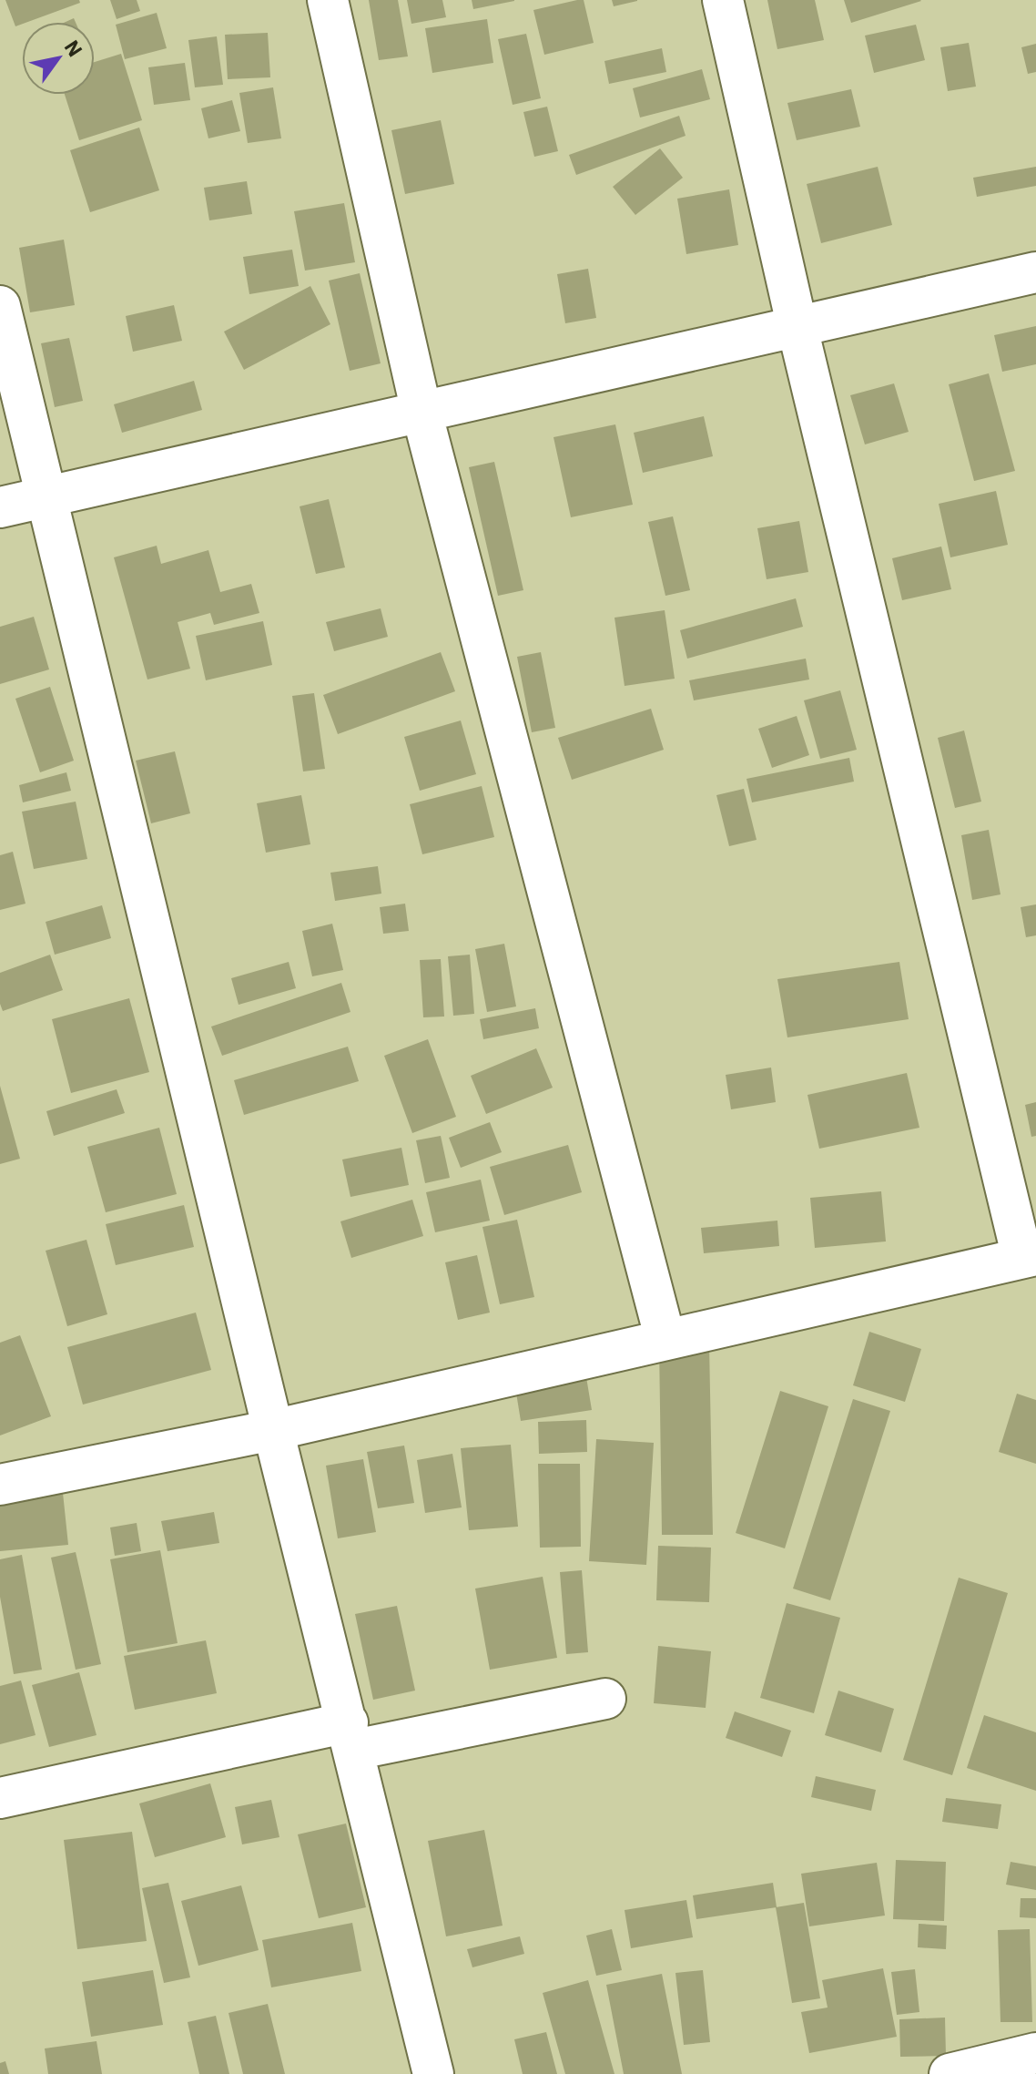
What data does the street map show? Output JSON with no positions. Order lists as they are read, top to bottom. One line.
{"north":"top right"}
